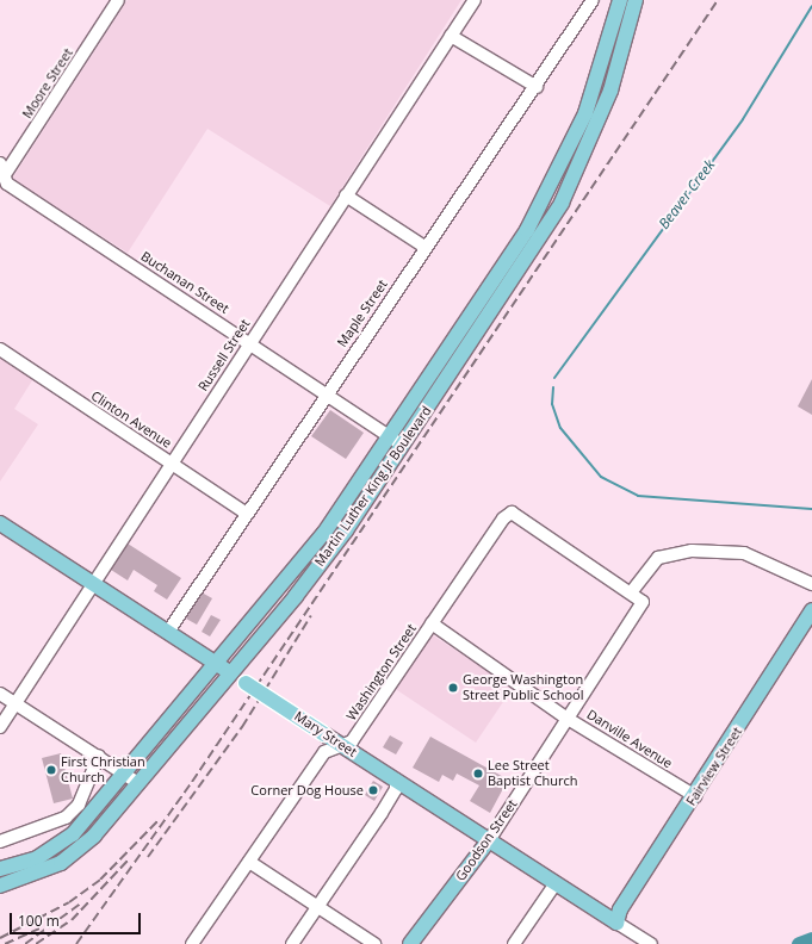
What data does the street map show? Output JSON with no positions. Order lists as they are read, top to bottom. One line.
{"streets":{"main road":["Martin Luther King Jr Boulevard","Mary Street","Fairview Street","Goodson Street"],"street":["Moore Street","Buchanan Street","Maple Street","Russell Street","Clinton Avenue","Washington Street","Danville Avenue"]},"crossings":[["Moore Street","Buchanan Street"],["Buchanan Street","Maple Street"],["Buchanan Street","Russell Street"],["Buchanan Street","Martin Luther King Jr Boulevard"],["Maple Street","Clinton Avenue"],["Maple Street","Mary Street"],["Russell Street","Clinton Avenue"],["Russell Street","Mary Street"],["Martin Luther King Jr Boulevard","Mary Street"],["Washington Street","Mary Street"],["Washington Street","Danville Avenue"],["Washington Street","Goodson Street"],["Mary Street","Fairview Street"],["Mary Street","Goodson Street"],["Danville Avenue","Fairview Street"],["Danville Avenue","Goodson Street"]],"water":["Beaver Creek"],"places":["George Washington Street Public School","First Christian Church","Lee Street Baptist Church","Corner Dog House"],"scale_bar":"100 m"}
